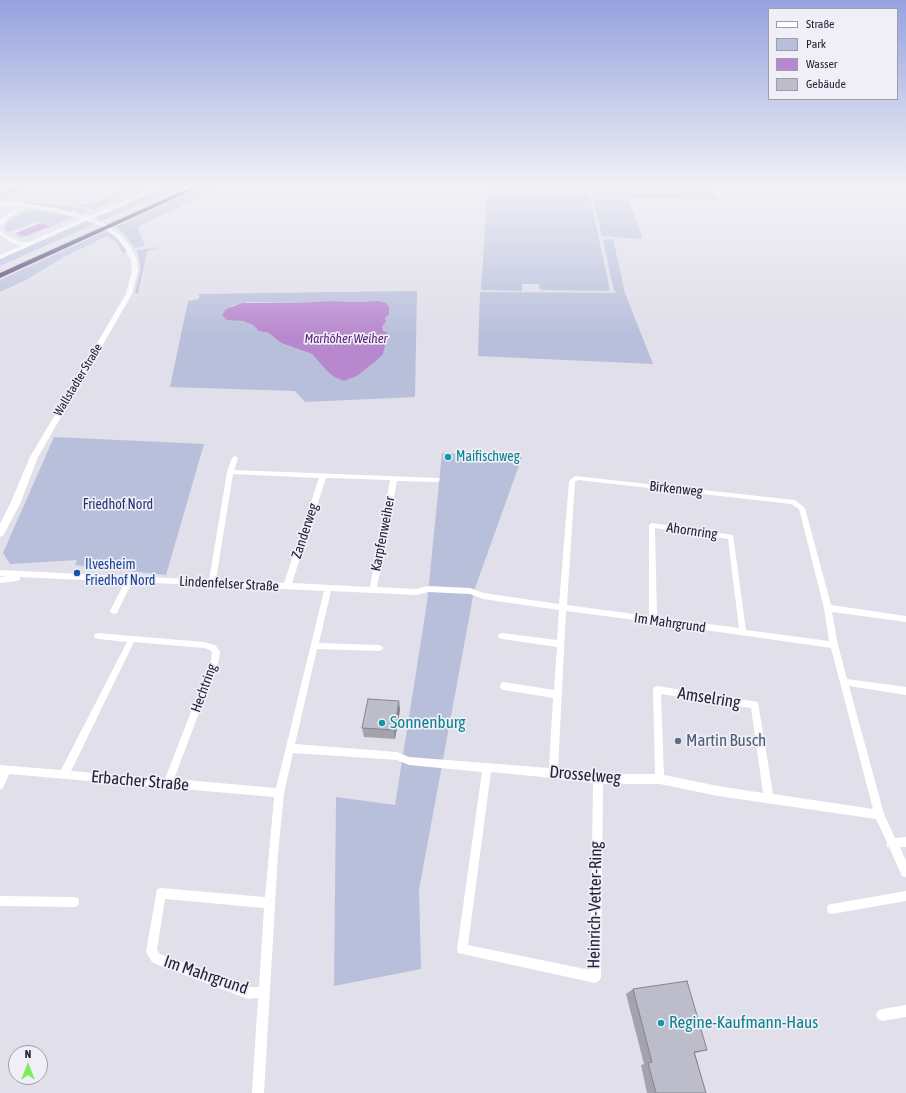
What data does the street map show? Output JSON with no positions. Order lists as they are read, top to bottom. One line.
{"streets":{"main road":["Wallstadter Straße"],"street":["Birkenweg","Zanderweg","Ahornring","Karpfenweiher","Lindenfelser Straße","Im Mahrgrund","Hechtring","Amselring","Drosselweg","Erbacher Straße","Heinrich-Vetter-Ring"]},"crossings":[["Birkenweg","Im Mahrgrund"],["Zanderweg","Lindenfelser Straße"],["Ahornring","Im Mahrgrund"],["Karpfenweiher","Im Mahrgrund"],["Lindenfelser Straße","Im Mahrgrund"],["Im Mahrgrund","Drosselweg"],["Im Mahrgrund","Erbacher Straße"],["Hechtring","Erbacher Straße"],["Amselring","Drosselweg"],["Drosselweg","Heinrich-Vetter-Ring"]],"water":["Marhöher Weiher"],"parks":["Friedhof Nord"],"places":["Maifischweg","Ilvesheim Friedhof Nord","Sonnenburg","Martin Busch","Regine-Kaufmann-Haus"],"legend":["Straße","Park","Wasser","Gebäude"],"north":"top"}
